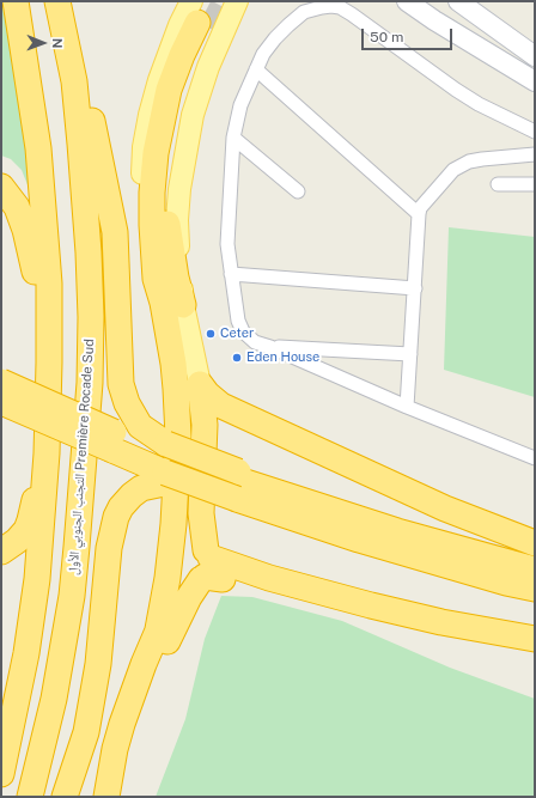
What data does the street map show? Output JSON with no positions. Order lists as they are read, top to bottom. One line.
{"streets":{"highway":["التجنب الجنوبي الأول Première Rocade Sud"]},"places":["Ceter","Eden House"],"scale_bar":"50 m","north":"right"}
